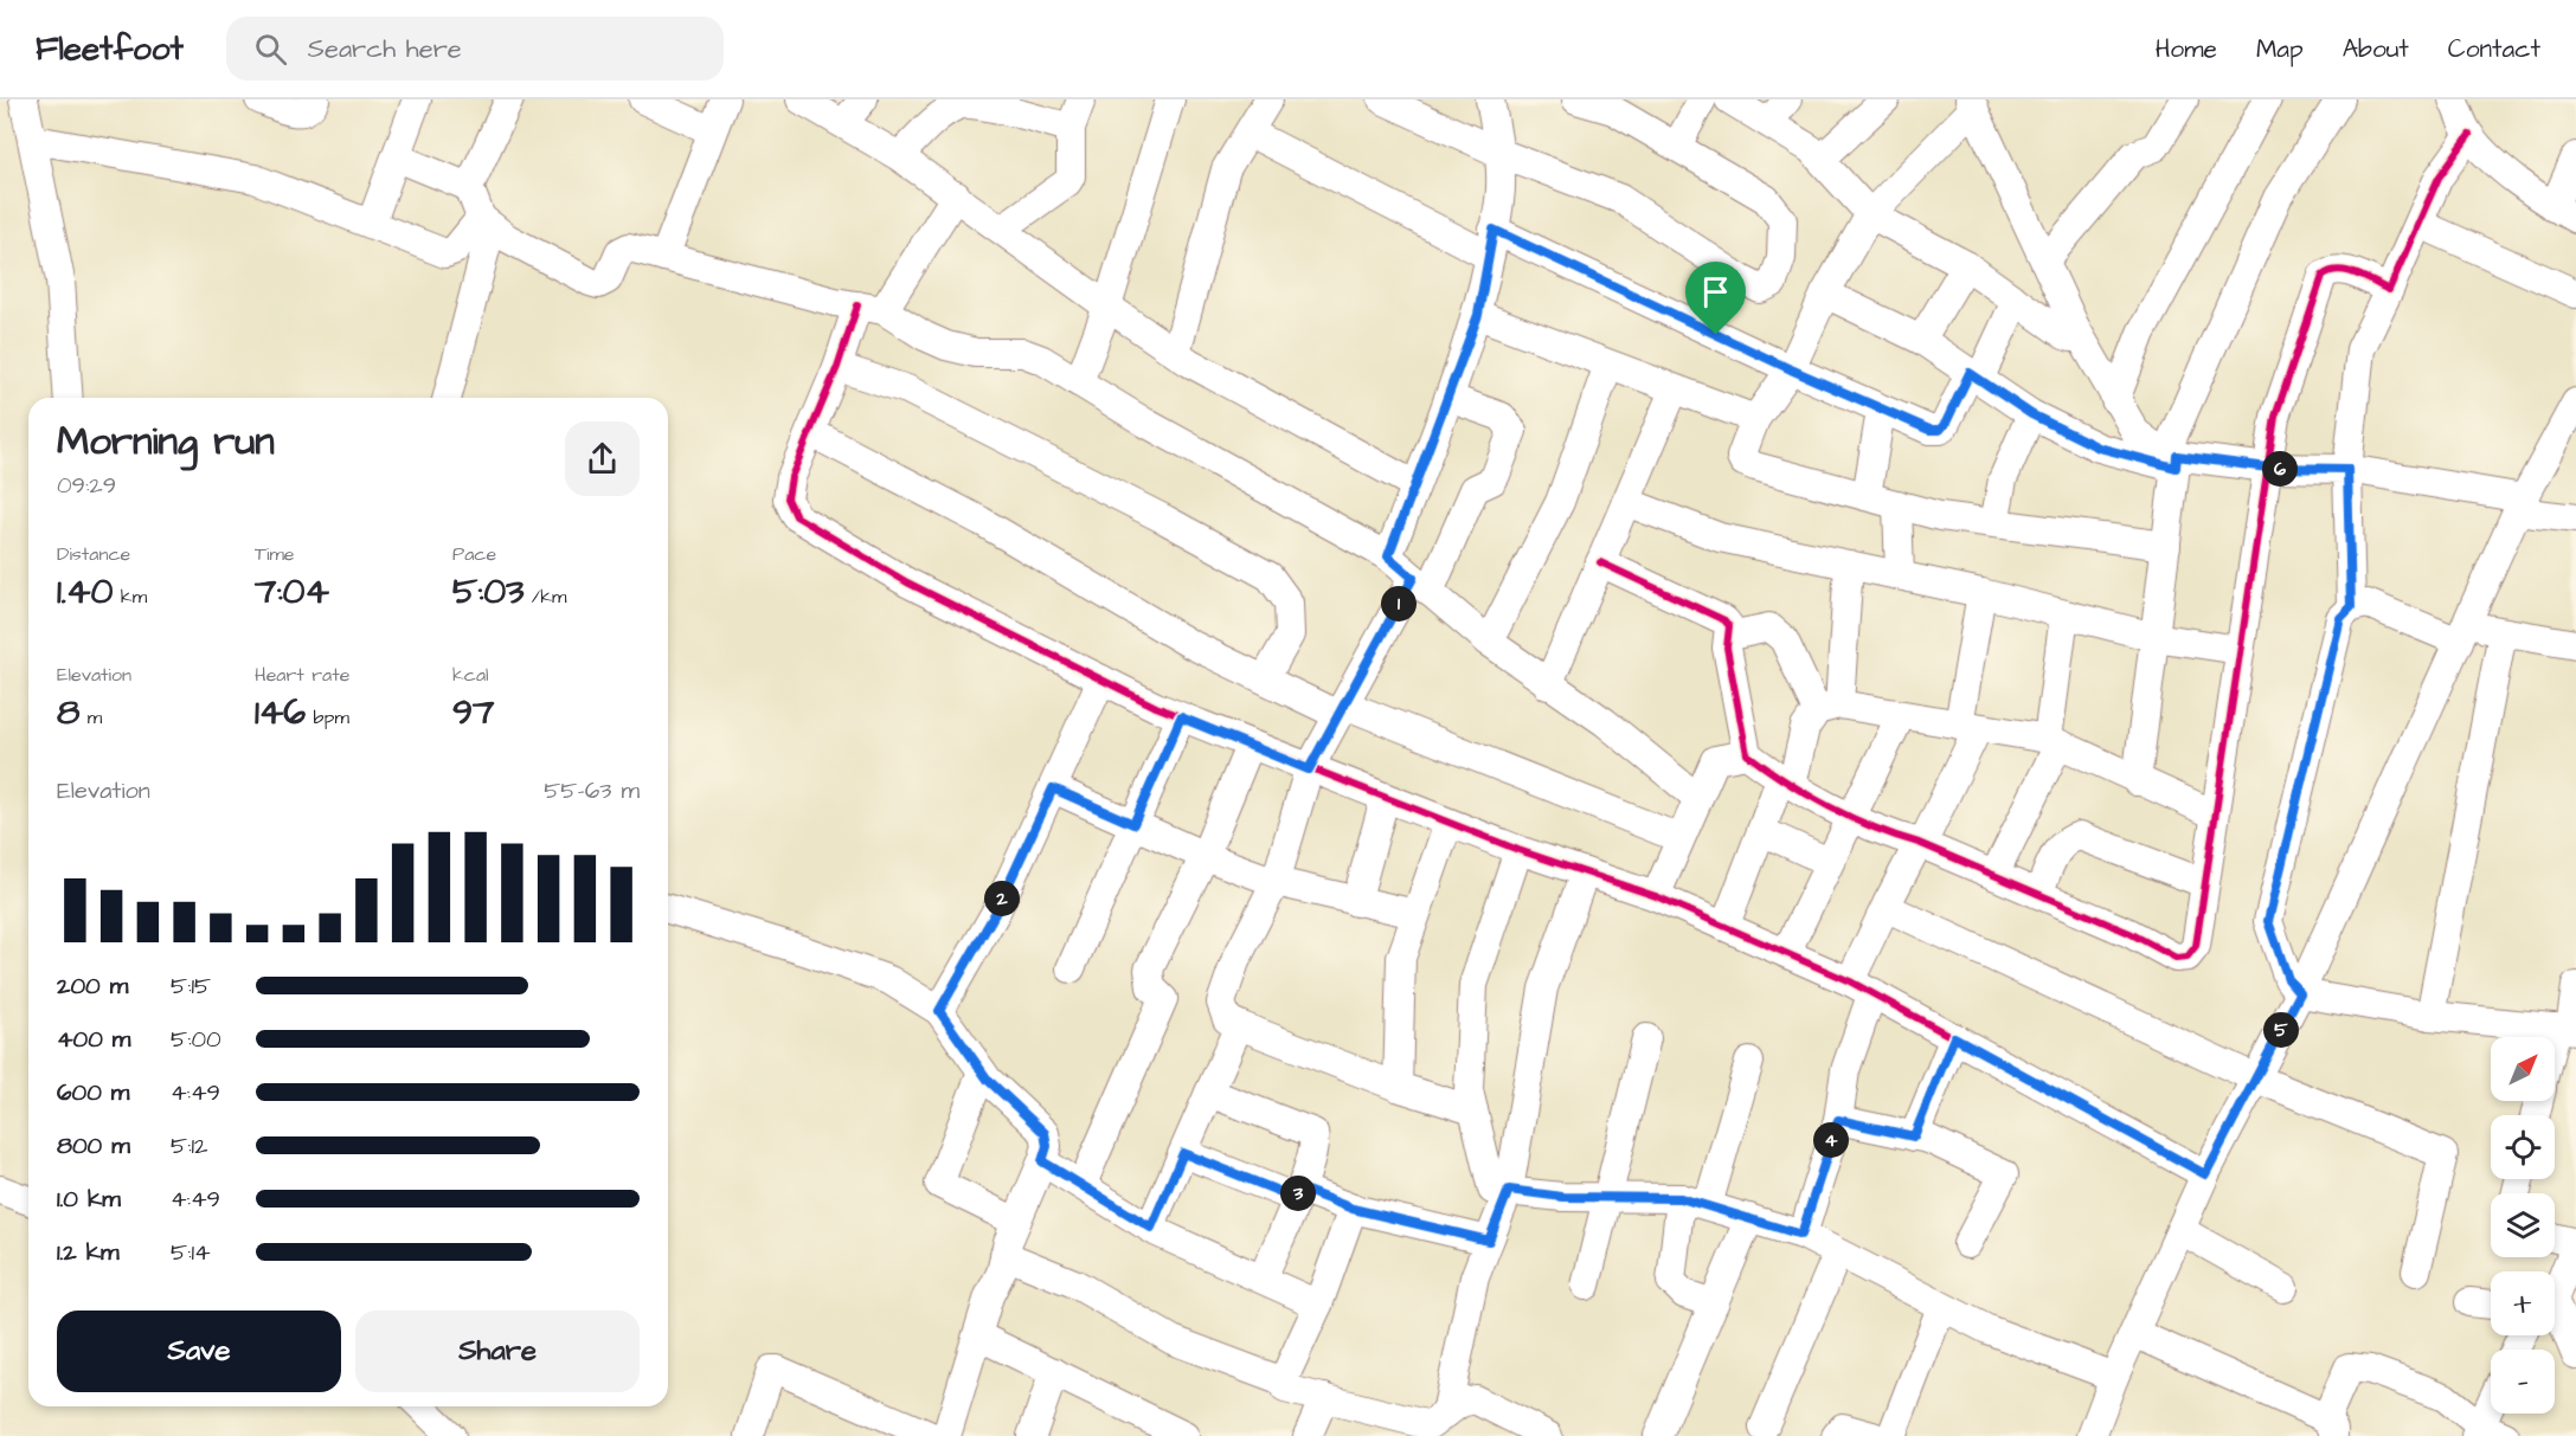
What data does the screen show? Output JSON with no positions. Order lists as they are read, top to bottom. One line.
{"north":"top right","page":{"header":"Fleetfoot","search":"Search here","nav":["Home","Map","About","Contact"],"heading":["Morning run","09:29"],"pins":["6","1","2","5","4","3"],"stats":[["Distance","1.40 km"],["Time","7:04"],["Pace","5:03 /km"],["Elevation","8 m"],["Heart rate","146 bpm"],["kcal","97"]],"chart":["Elevation","55–63 m"],"list":[{"name":"200 m","note":"5:15"},{"name":"400 m","note":"5:00"},{"name":"600 m","note":"4:49"},{"name":"800 m","note":"5:12"},{"name":"1.0 km","note":"4:49"},{"name":"1.2 km","note":"5:14"}],"map_buttons":["+","−"],"buttons":["Save","Share"]}}
